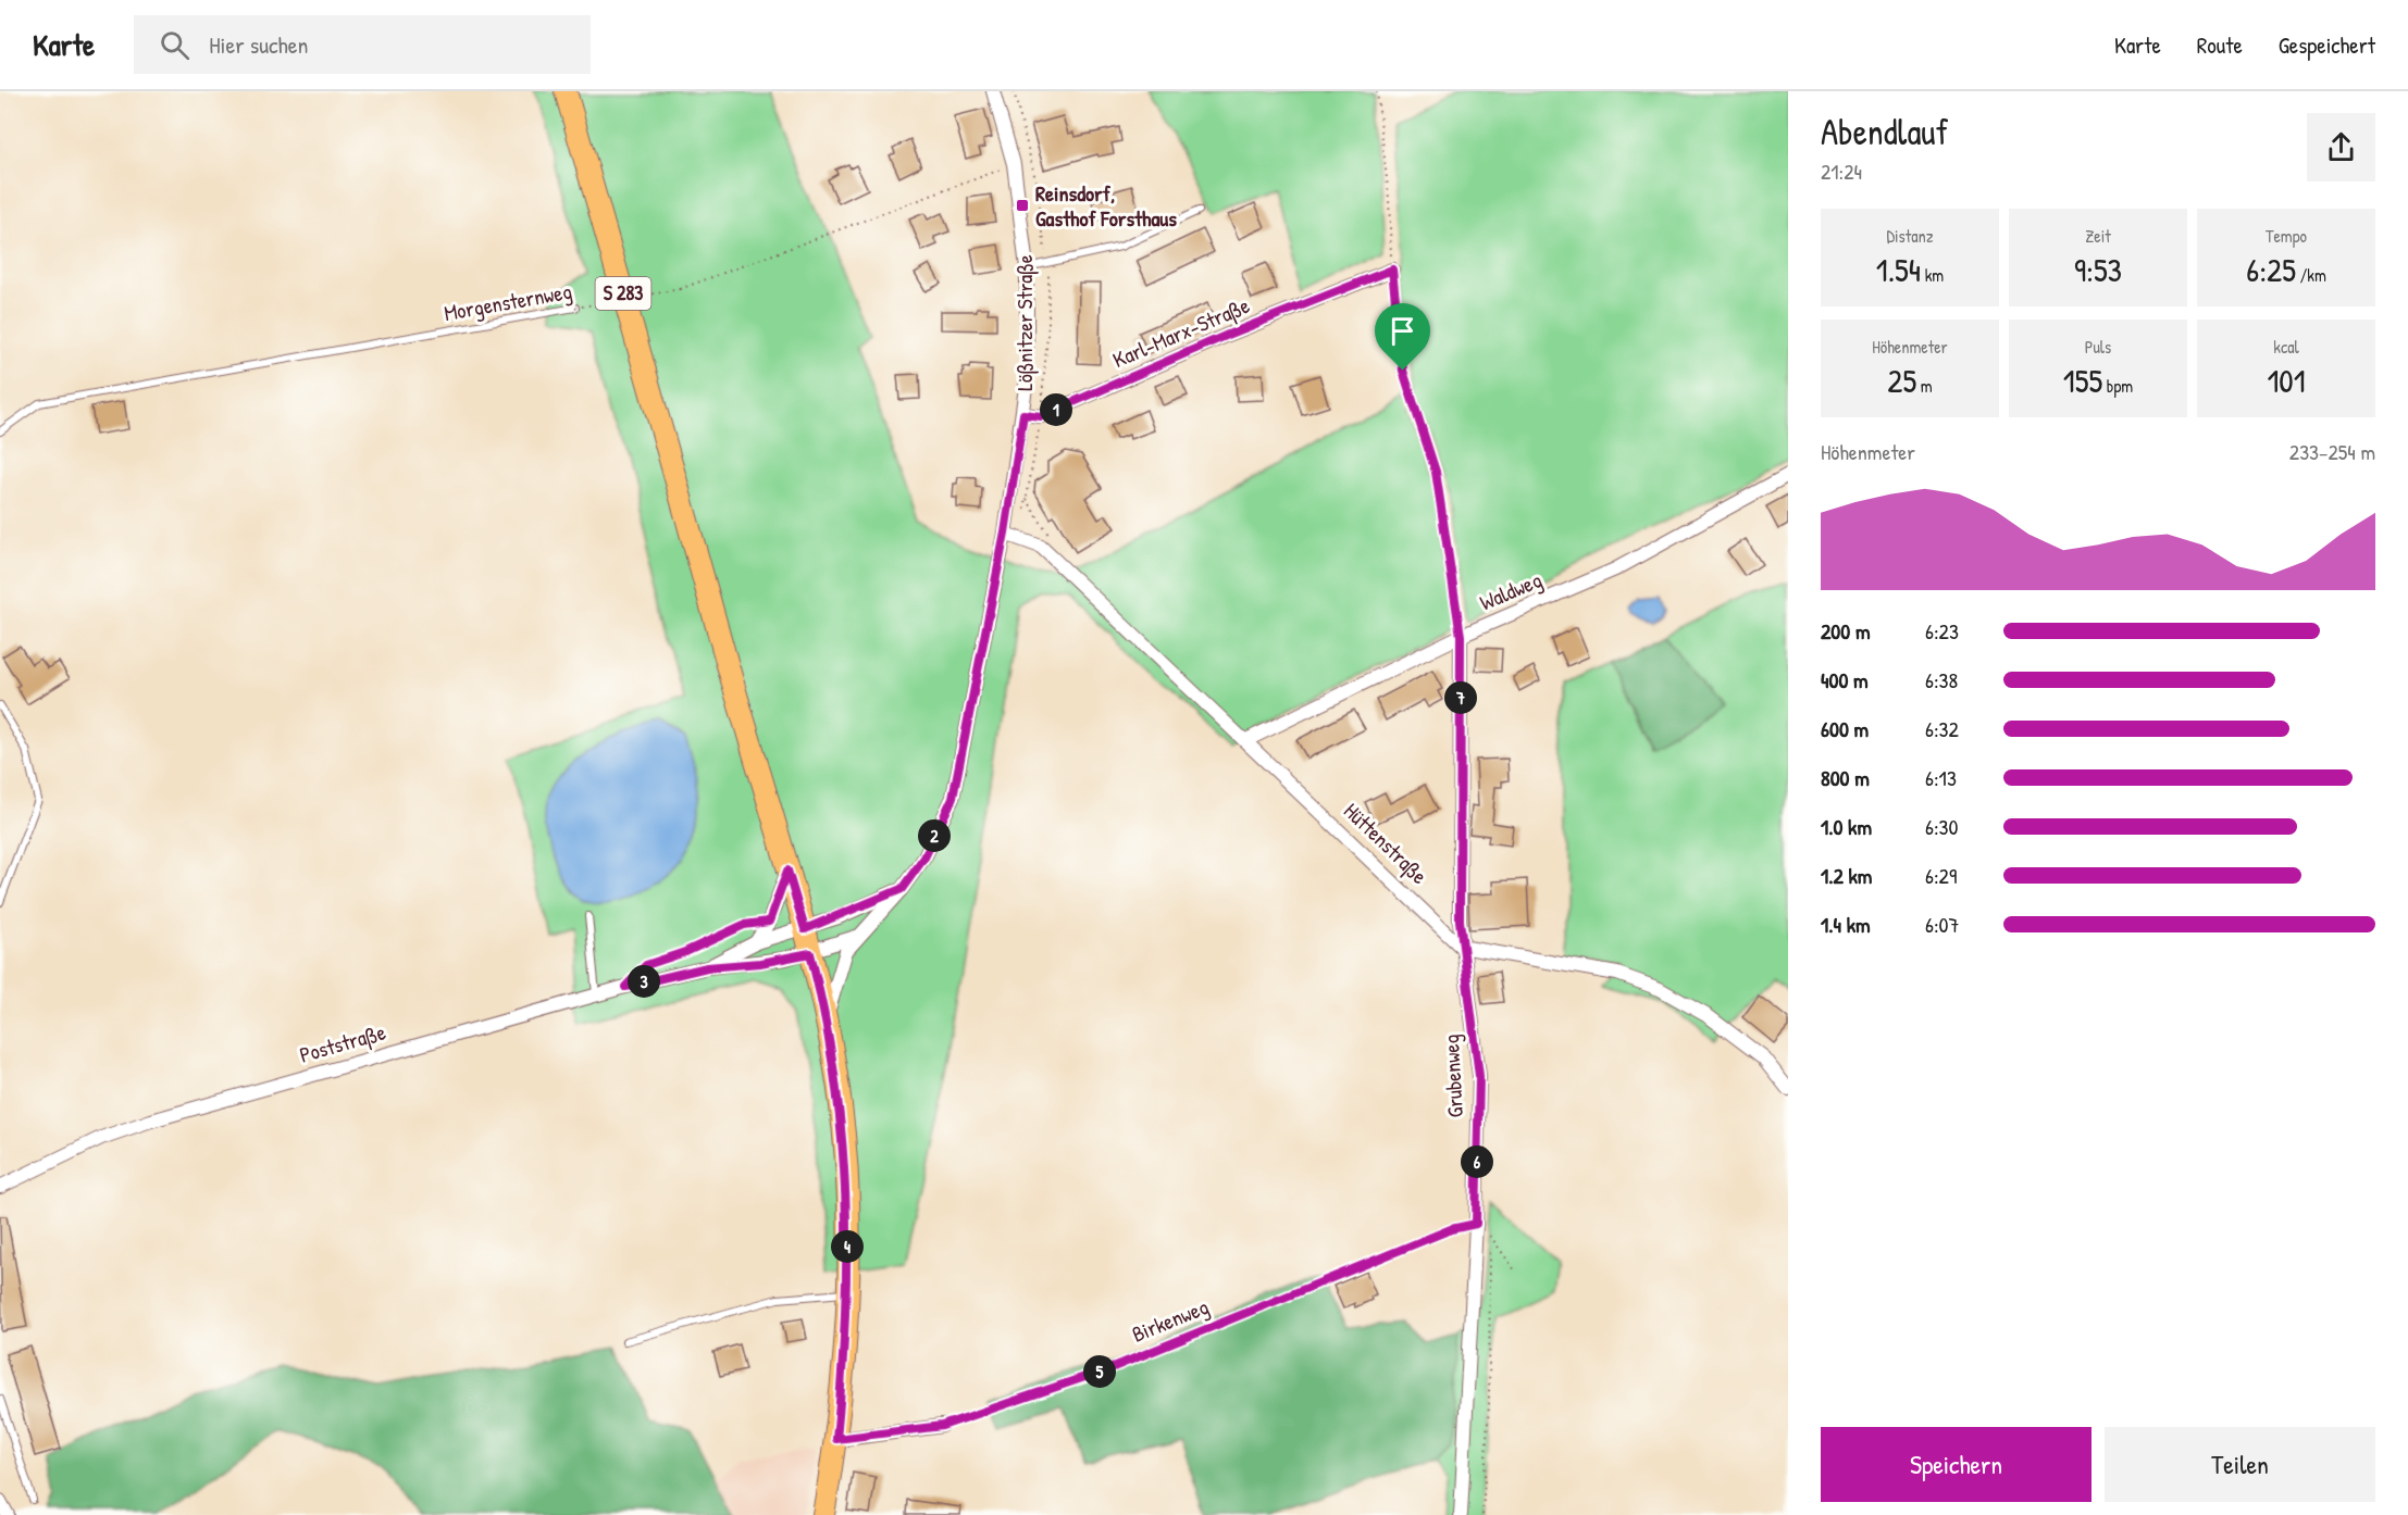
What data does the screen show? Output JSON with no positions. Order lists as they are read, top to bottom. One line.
{"streets":{"main road":["S 283"],"street":["Lößnitzer Straße","Karl-Marx-Straße","Waldweg","Hüttenstraße","Poststraße","Grubenweg"],"lane":["Morgensternweg"],"path":["Birkenweg"]},"crossings":[["S 283","Lößnitzer Straße"],["S 283","Poststraße"],["Morgensternweg","Lößnitzer Straße"],["Lößnitzer Straße","Karl-Marx-Straße"],["Lößnitzer Straße","Hüttenstraße"],["Lößnitzer Straße","Poststraße"],["Waldweg","Hüttenstraße"],["Waldweg","Grubenweg"],["Hüttenstraße","Grubenweg"],["Grubenweg","Birkenweg"]],"places":{"transit":["Reinsdorf, Gasthof Forsthaus"]},"page":{"header":"Karte","search":"Hier suchen","nav":["Karte","Route","Gespeichert"],"heading":["Abendlauf","21:24"],"stats":[["Distanz","1.54 km"],["Zeit","9:53"],["Tempo","6:25 /km"],["Höhenmeter","25 m"],["Puls","155 bpm"],["kcal","101"]],"pins":["1","7","2","3","6","4","5"],"chart":["Höhenmeter","233–254 m"],"list":[{"name":"200 m","note":"6:23"},{"name":"400 m","note":"6:38"},{"name":"600 m","note":"6:32"},{"name":"800 m","note":"6:13"},{"name":"1.0 km","note":"6:30"},{"name":"1.2 km","note":"6:29"},{"name":"1.4 km","note":"6:07"}],"buttons":["Speichern","Teilen"]}}
